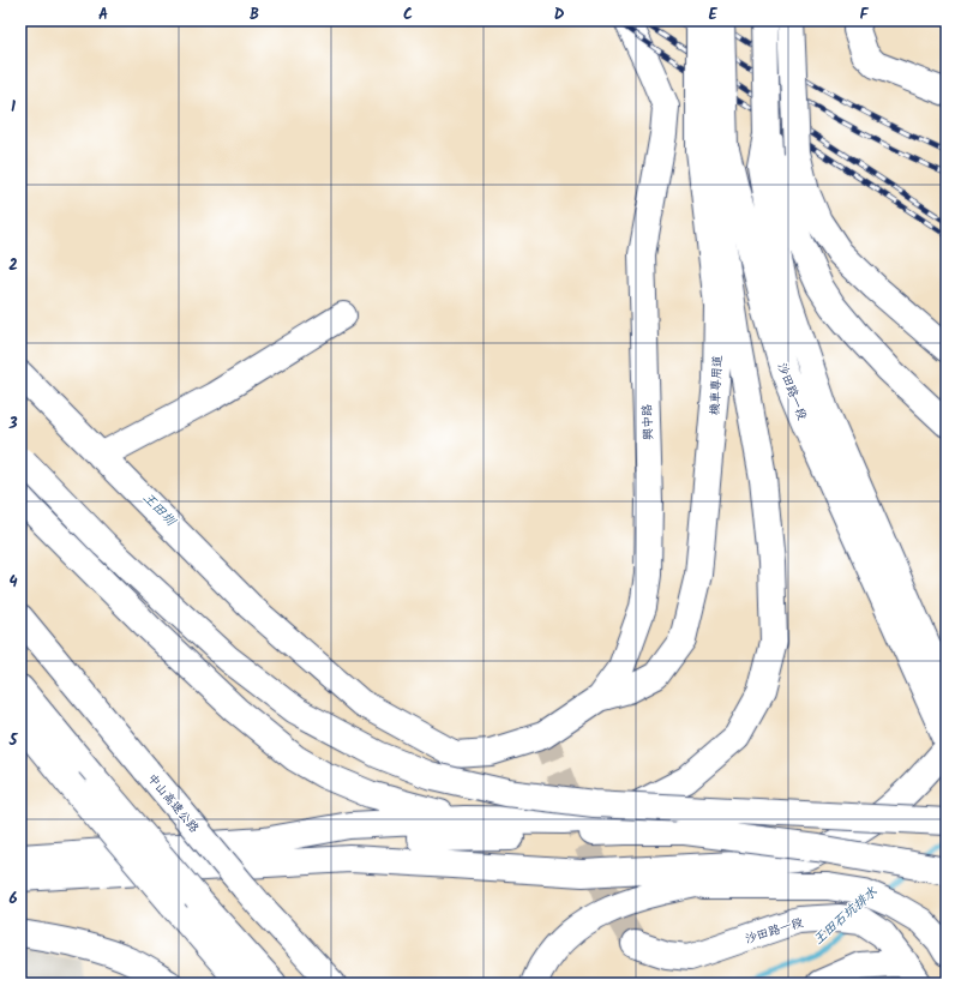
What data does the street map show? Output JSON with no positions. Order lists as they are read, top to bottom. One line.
{"streets":{"main road":["機車專用道","沙田路一段","興中路","中山高速公路"]},"crossings":[["機車專用道","沙田路一段"],["機車專用道","興中路"]],"water":["王田圳","王田石坑排水"],"grid":{"columns":["A","B","C","D","E","F"],"rows":["1","2","3","4","5","6"]}}
